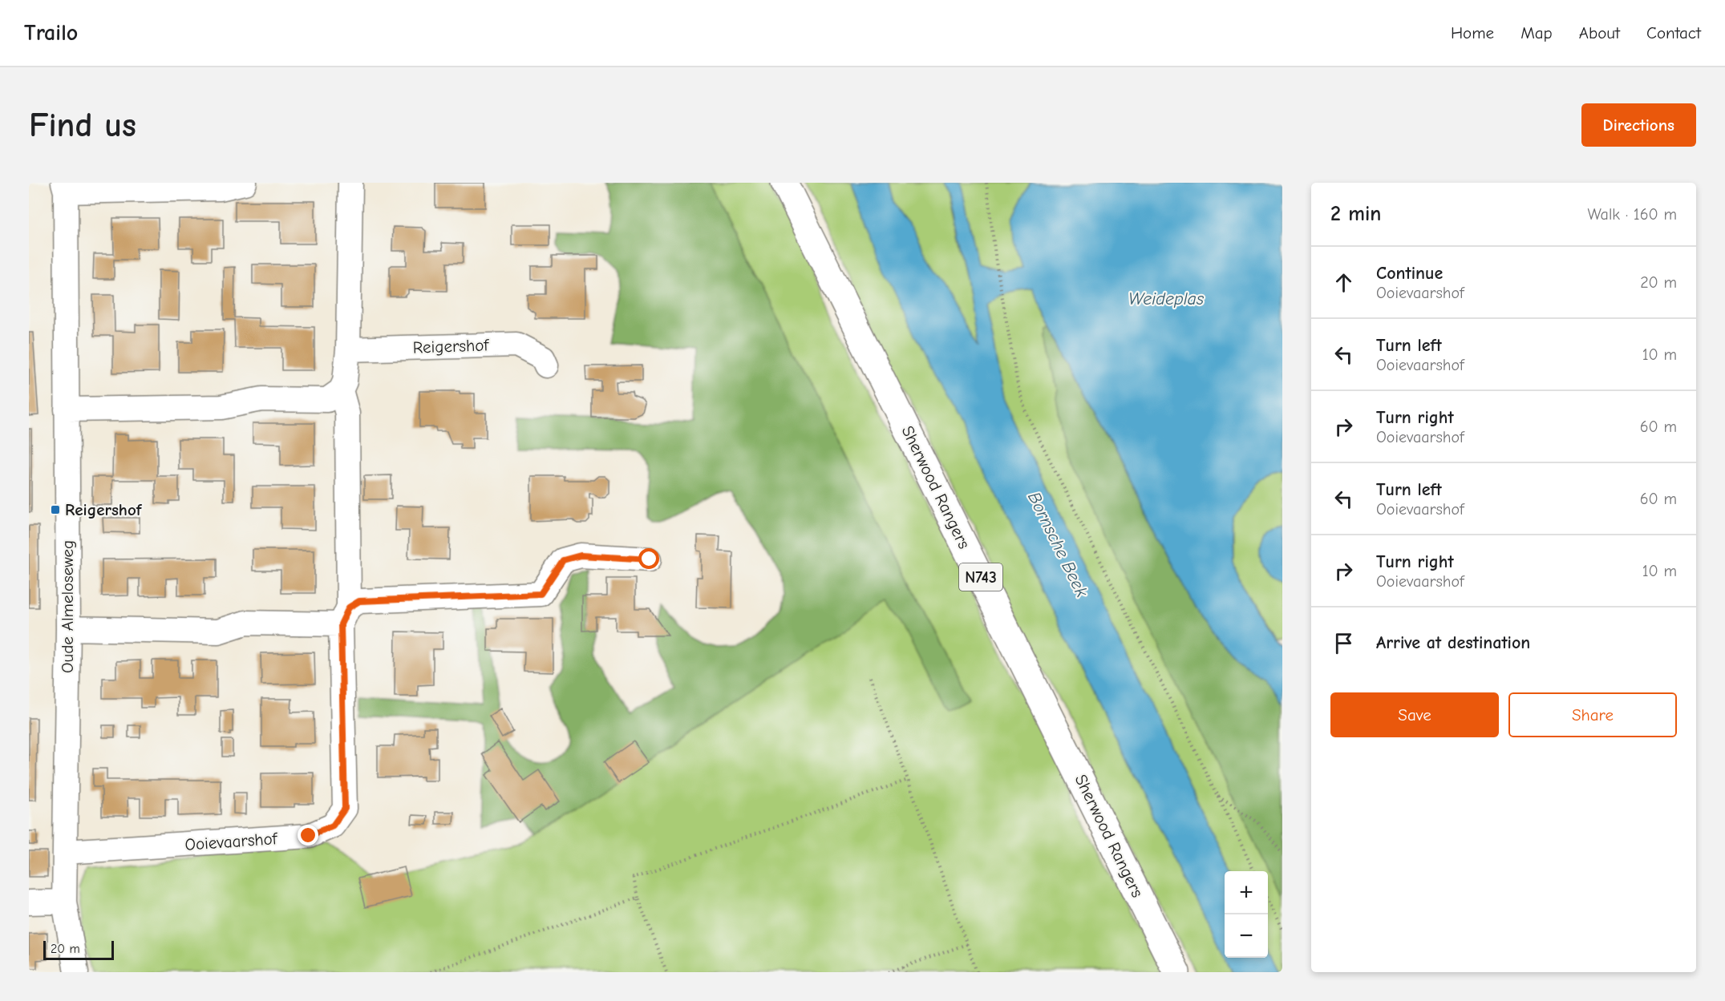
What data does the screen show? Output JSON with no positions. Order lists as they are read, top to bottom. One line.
{"streets":{"main road":["Sherwood Rangers","N743"],"street":["Reigershof","Oude Almeloseweg","Ooievaarshof"]},"crossings":[["Oude Almeloseweg","Ooievaarshof"]],"water":["Weideplas","Bornsche Beek"],"places":{"transit":["Reigershof"]},"scale_bar":"20 m","page":{"header":"Trailo","nav":["Home","Map","About","Contact"],"buttons":["Directions",["Save","Share"]],"title":"Find us","heading":["2 min","Walk · 160 m"],"list":[["Continue","Ooievaarshof","20 m"],["Turn left","Ooievaarshof","10 m"],["Turn right","Ooievaarshof","60 m"],["Turn left","Ooievaarshof","60 m"],["Turn right","Ooievaarshof","10 m"],"Arrive at destination"],"map_buttons":["+","−"],"scale":"20 m"}}
